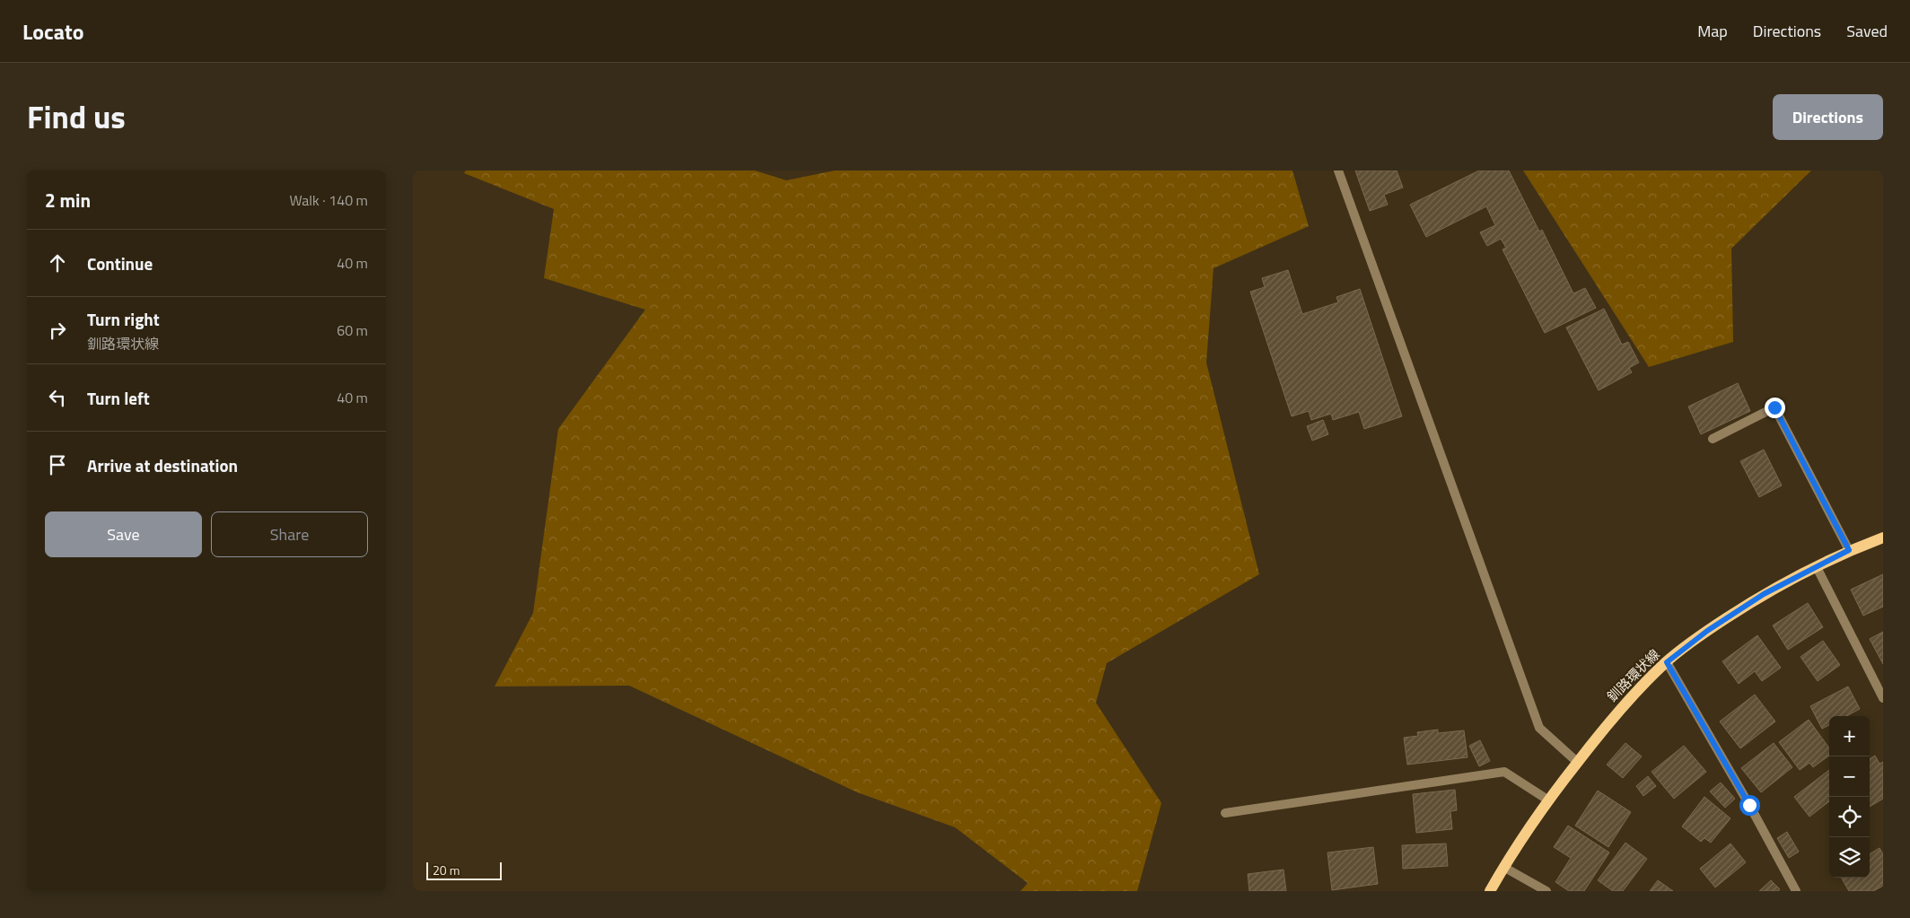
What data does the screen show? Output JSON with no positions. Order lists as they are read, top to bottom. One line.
{"streets":{"main road":["釧路環状線"]},"scale_bar":"20 m","page":{"header":"Locato","nav":["Map","Directions","Saved"],"title":"Find us","buttons":["Directions",["Save","Share"]],"heading":["2 min","Walk · 140 m"],"list":[["Continue","40 m"],["Turn right","釧路環状線","60 m"],["Turn left","40 m"],"Arrive at destination"],"map_buttons":["+","−"],"scale":"20 m"}}
